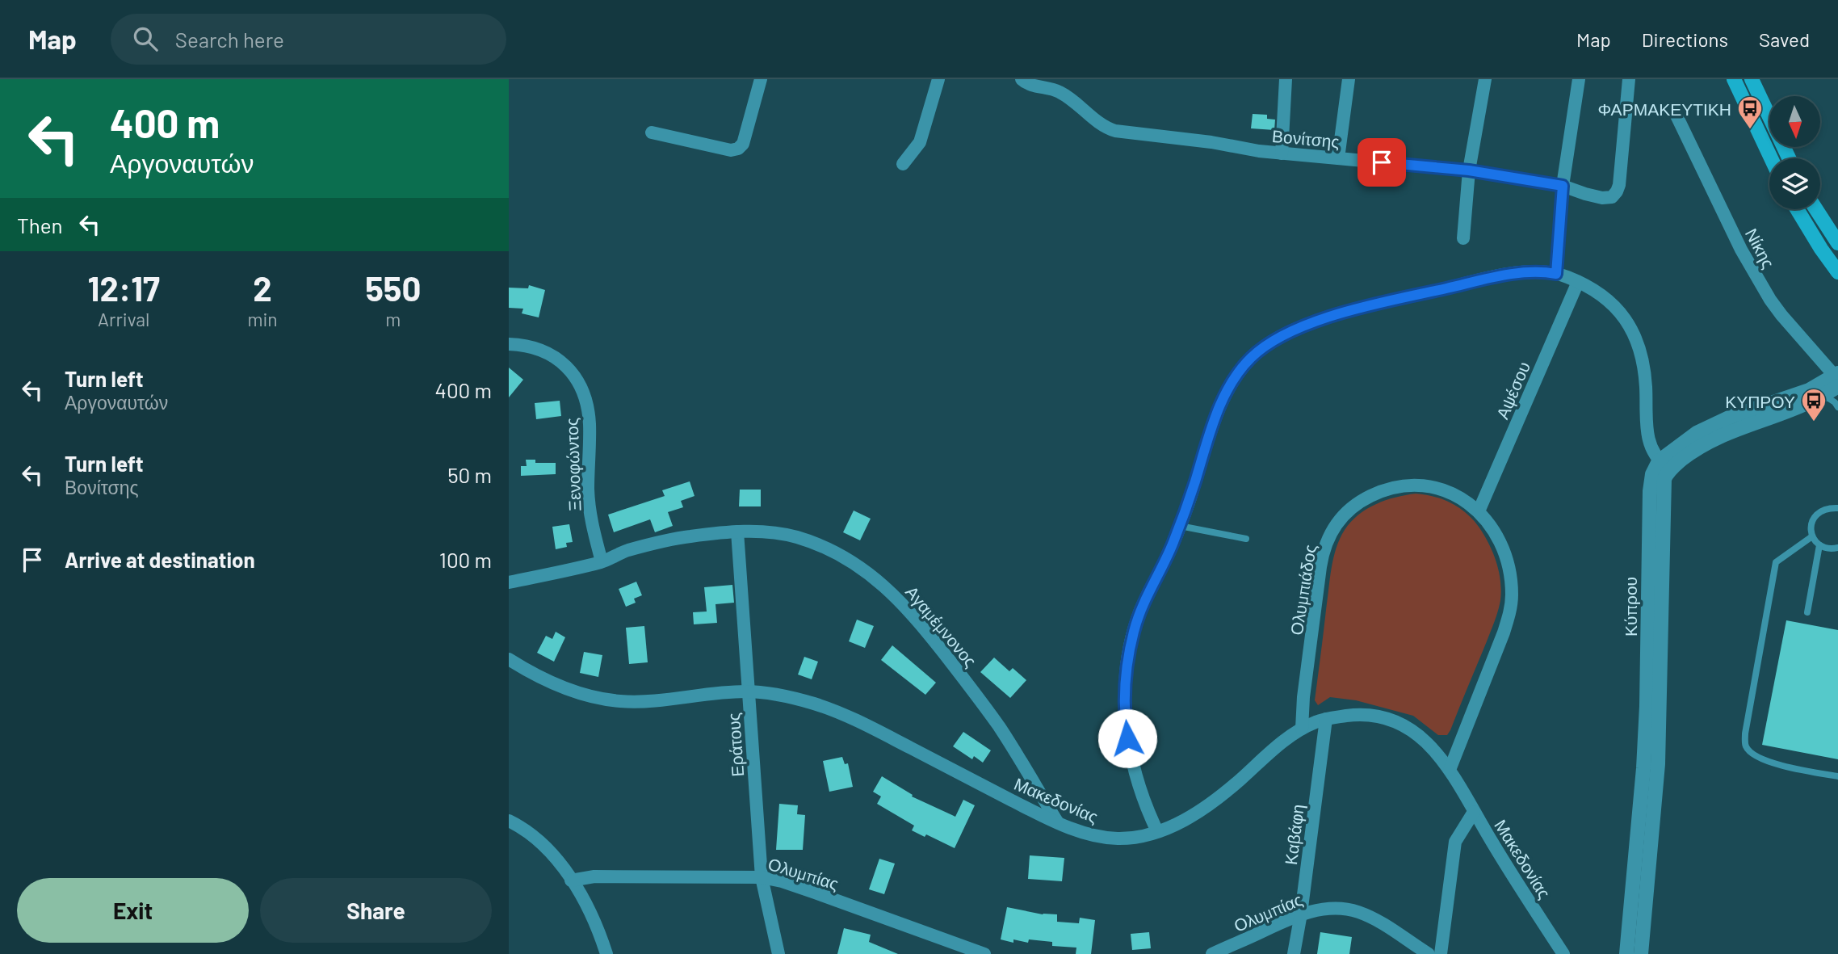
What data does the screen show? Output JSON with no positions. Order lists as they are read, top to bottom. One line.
{"streets":{"main road":["Κύπρου"],"street":["Βονίτσης","Νίκης","Αψέσου","Ξενοφώντος","Ολυμπιάδος","Αγαμέμνονος","Εράτους","Μακεδονίας","Καβάφη","Ολυμπίας"]},"crossings":[["Αψέσου","Ολυμπιάδος"],["Ξενοφώντος","Αγαμέμνονος"],["Ολυμπιάδος","Μακεδονίας"],["Αγαμέμνονος","Εράτους"],["Αγαμέμνονος","Μακεδονίας"],["Εράτους","Μακεδονίας"],["Εράτους","Ολυμπίας"],["Μακεδονίας","Καβάφη"],["Καβάφη","Ολυμπίας"]],"places":{"bus stop":["ΦΑΡΜΑΚΕΥΤΙΚΗ","ΚΥΠΡΟΥ"]},"north":"bottom","page":{"header":"Map","search":"Search here","nav":["Map","Directions","Saved"],"turn":["400 m","Αργοναυτών"],"then":"Then","eta":["12:17","Arrival","2","min","550","m"],"list":[{"name":"Turn left","note":"Αργοναυτών","value":"400 m"},{"name":"Turn left","note":"Βονίτσης","value":"50 m"},{"name":"Arrive at destination","value":"100 m"}],"buttons":["Exit","Share"]}}
